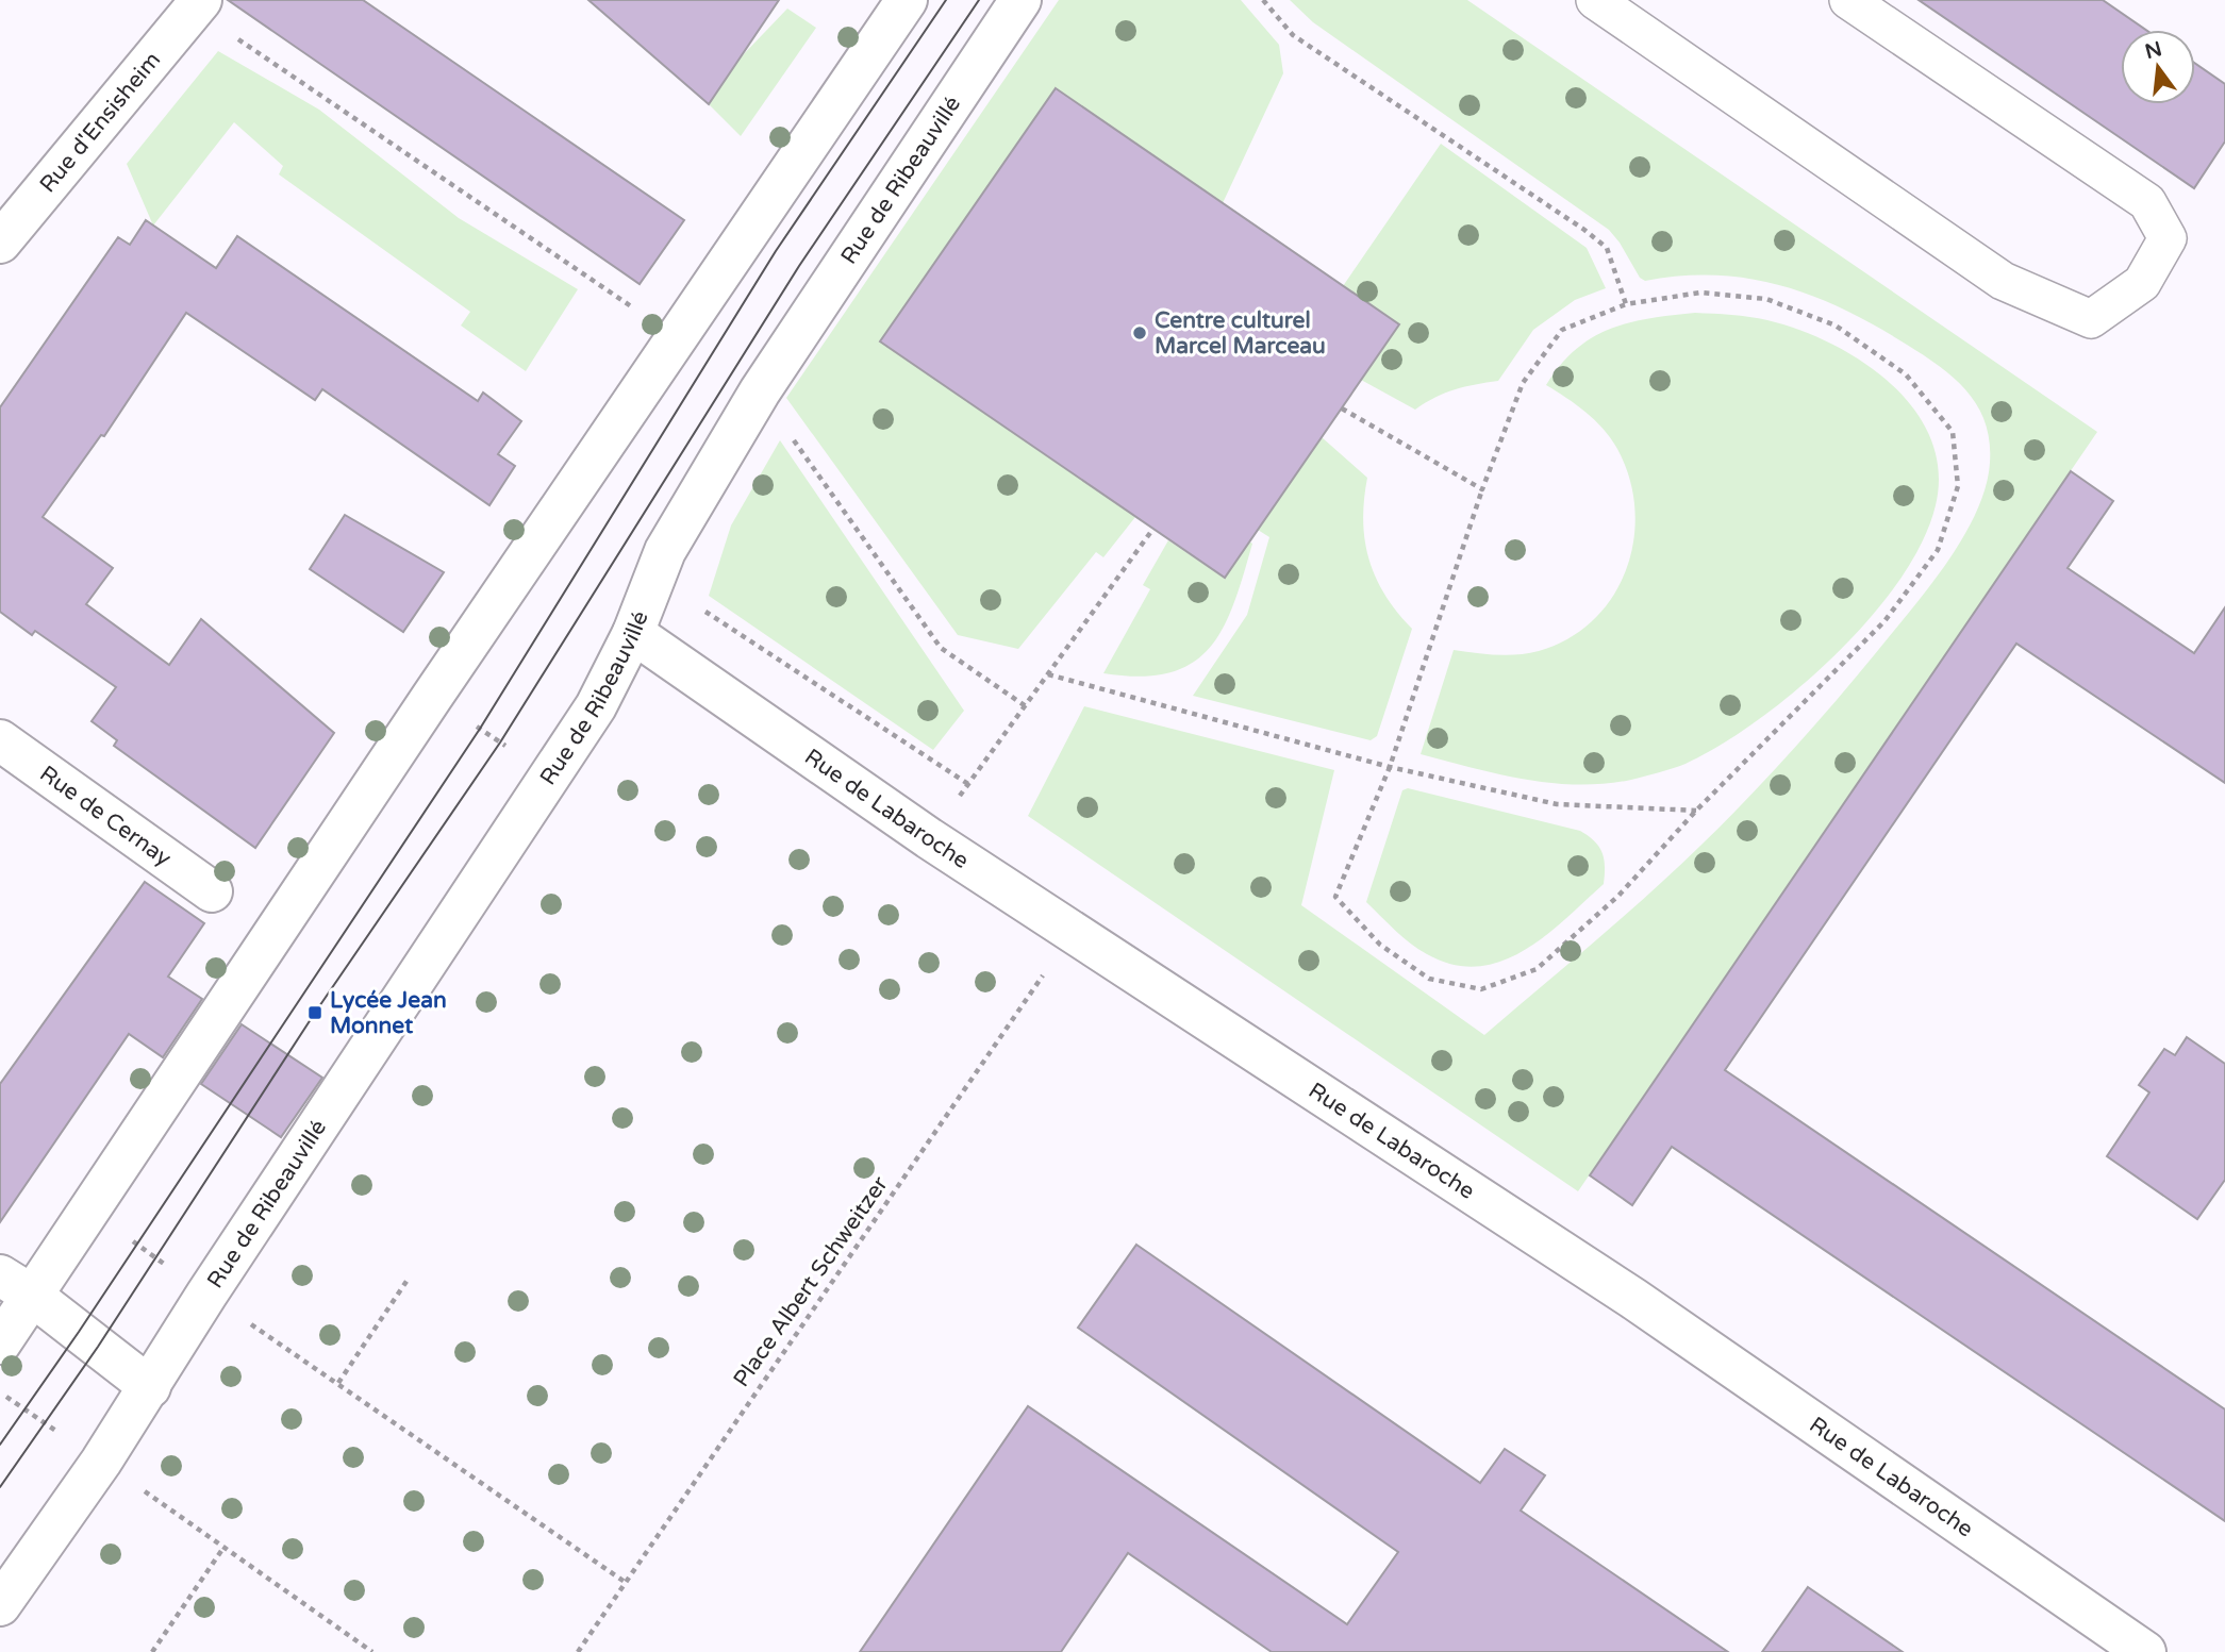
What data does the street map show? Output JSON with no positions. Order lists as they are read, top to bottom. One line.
{"streets":{"street":["Rue d'Ensisheim","Rue de Ribeauvillé","Rue de Labaroche","Rue de Cernay"],"path":["Place Albert Schweitzer"]},"crossings":[["Rue de Ribeauvillé","Rue de Labaroche"],["Rue de Labaroche","Place Albert Schweitzer"]],"places":{"other":["Centre culturel Marcel Marceau"],"transit":["Lycée Jean Monnet"]},"north":"top"}
